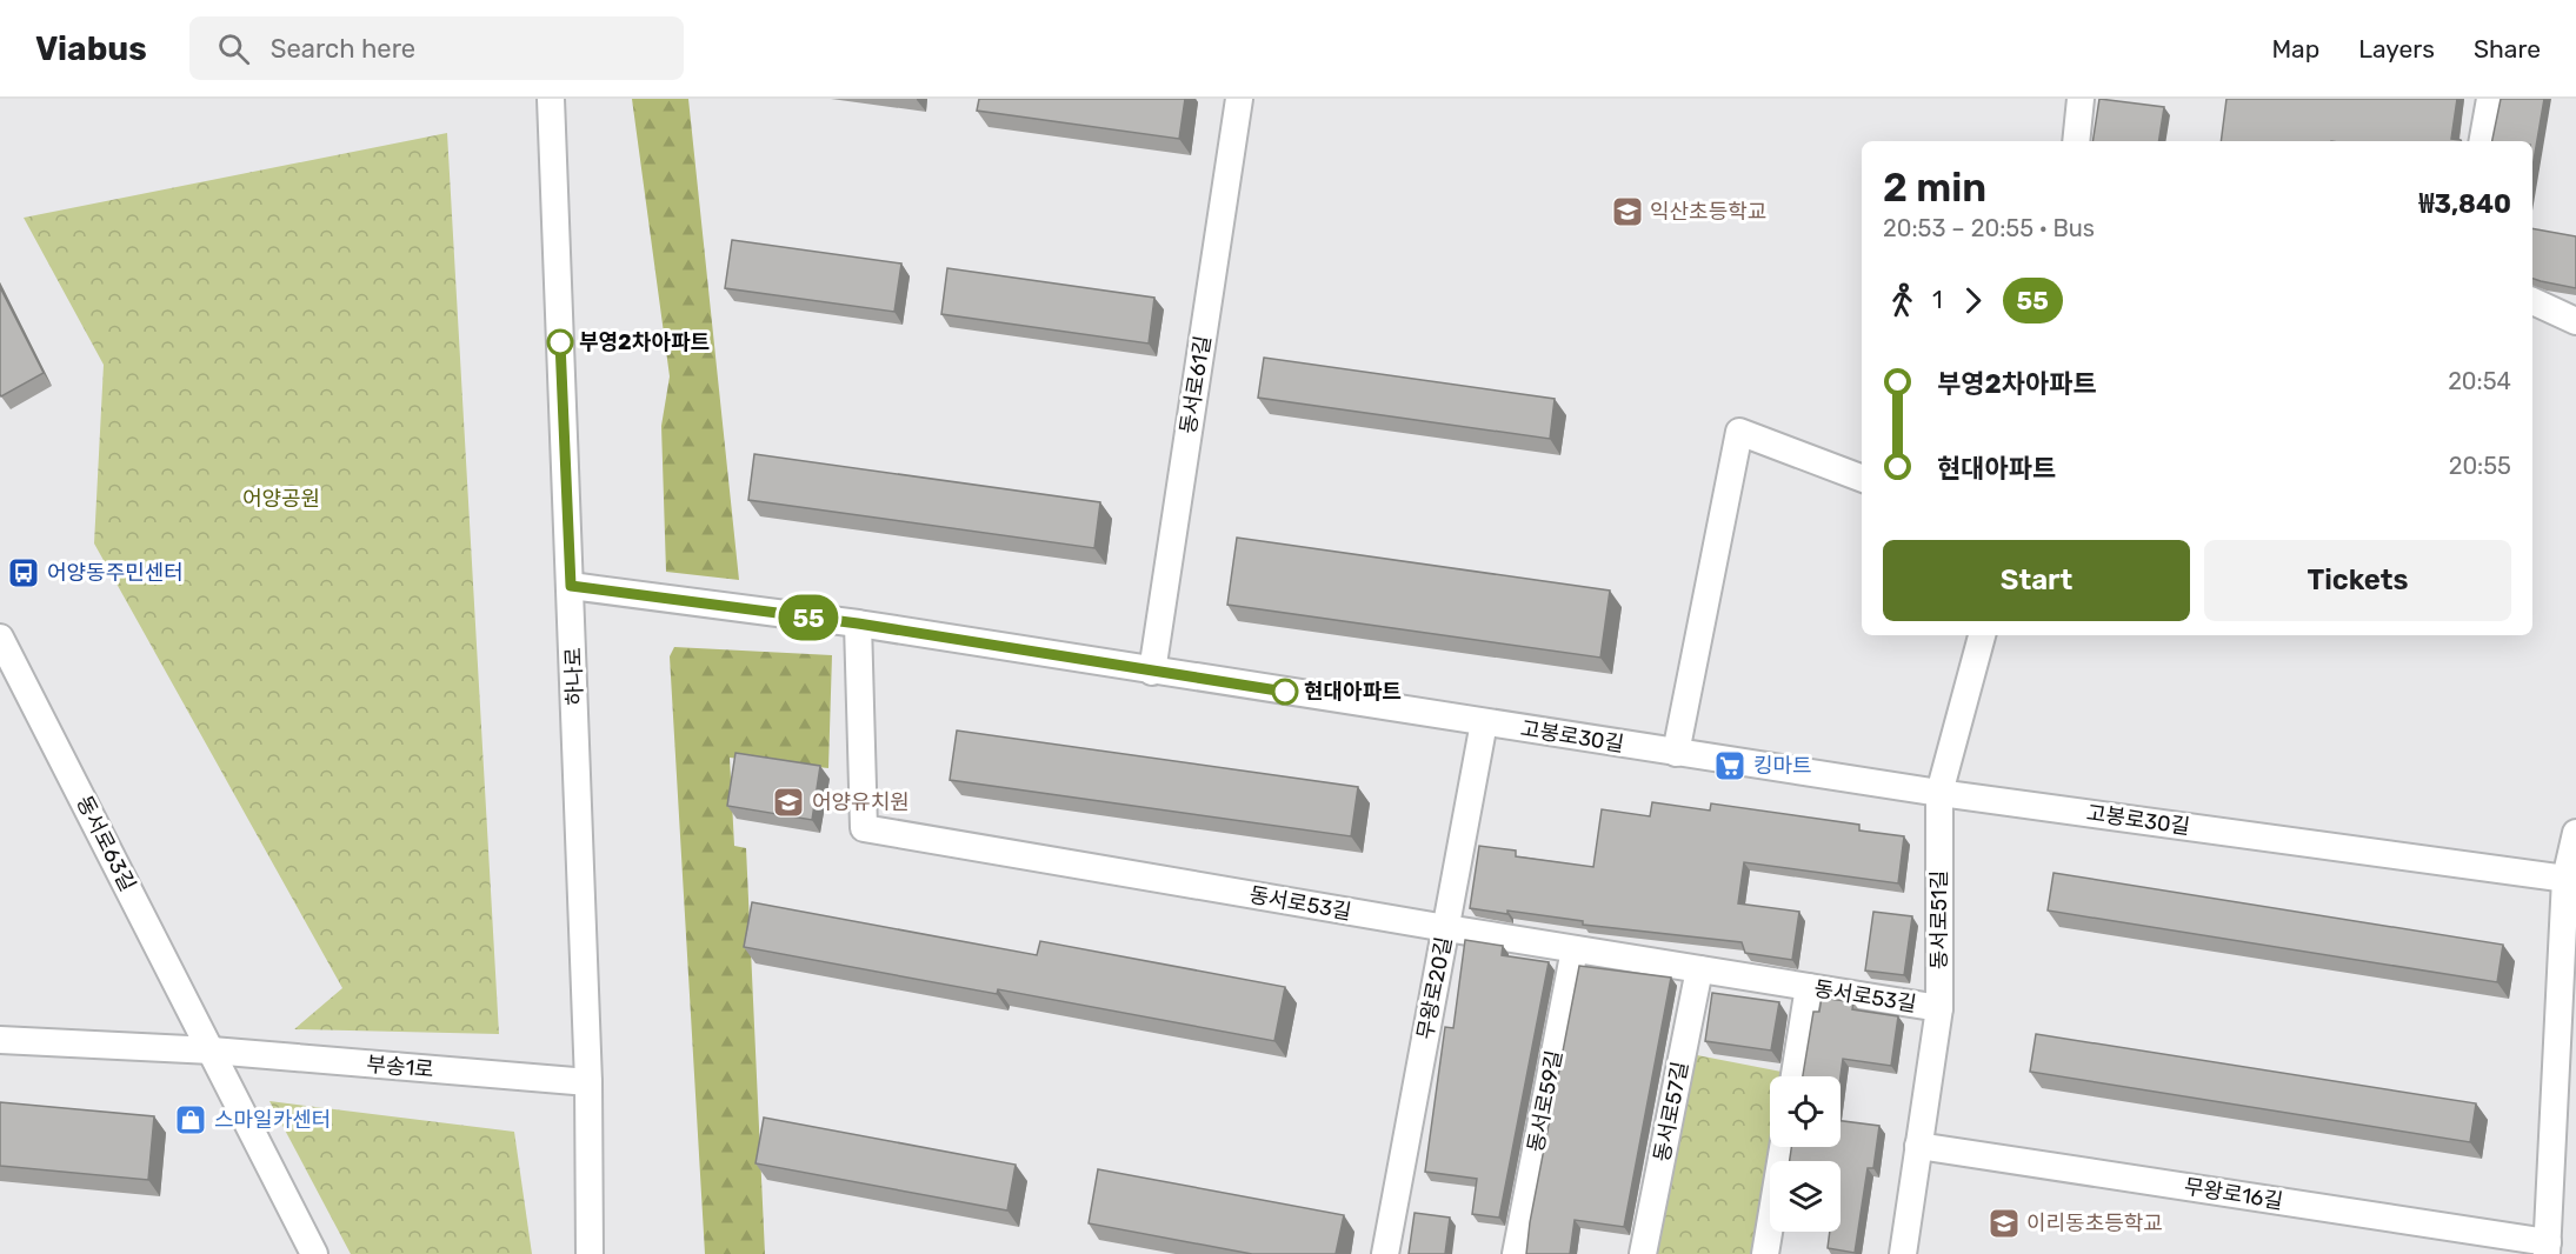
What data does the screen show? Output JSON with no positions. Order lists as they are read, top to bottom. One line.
{"streets":{"street":["동서로61길","하나로","고봉로30길","동서로63길","동서로53길","동서로51길","무왕로20길","부송1로","동서로59길","동서로57길","무왕로16길"]},"crossings":[["동서로61길","고봉로30길"],["하나로","고봉로30길"],["하나로","부송1로"],["고봉로30길","동서로53길"],["고봉로30길","동서로51길"],["고봉로30길","무왕로20길"],["고봉로30길","무왕로16길"],["동서로63길","부송1로"],["동서로53길","동서로51길"],["동서로53길","무왕로20길"],["동서로53길","동서로59길"],["동서로53길","동서로57길"],["동서로51길","무왕로16길"]],"parks":["어양공원"],"places":{"school or university":["익산초등학교","어양유치원","이리동초등학교"],"other":["부영2차아파트","현대아파트"],"bus stop":["어양동주민센터"],"supermarket":["킹마트"],"shop":["스마일카센터"]},"lines":["bus line 55"],"page":{"header":"Viabus","search":"Search here","nav":["Map","Layers","Share"],"on_map":"55","heading":["2 min","20:53 – 20:55 · Bus","₩3,840"],"legs":["1","55"],"list":[{"name":"부영2차아파트","value":"20:54"},{"name":"현대아파트","value":"20:55"}],"buttons":["Start","Tickets"]}}
